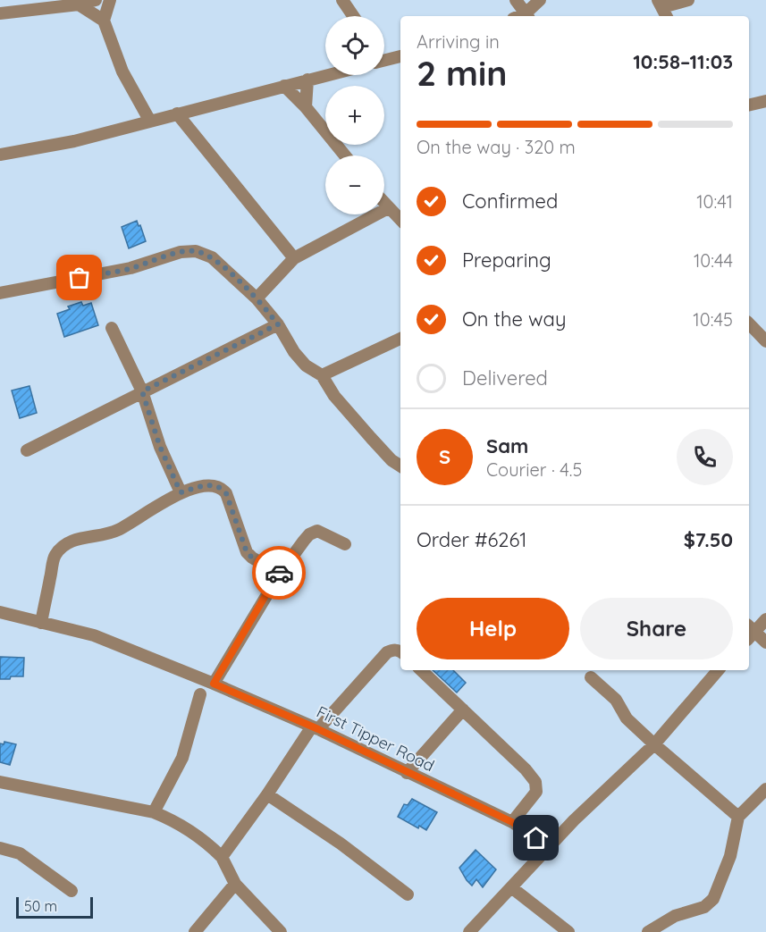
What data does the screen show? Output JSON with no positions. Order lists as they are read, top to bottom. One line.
{"streets":{"street":["First Tipper Road"]},"scale_bar":"50 m","page":{"map_buttons":["+","−"],"heading":["2 min","Arriving in","10:58–11:03"],"panel":["Sam","Courier · 4.5","Order #6261","$7.50"],"bar":"On the way · 320 m","list":[["Confirmed","10:41"],["Preparing","10:44"],["On the way","10:45"],"Delivered"],"round":"S","buttons":["Help","Share"],"scale":"50 m"}}
